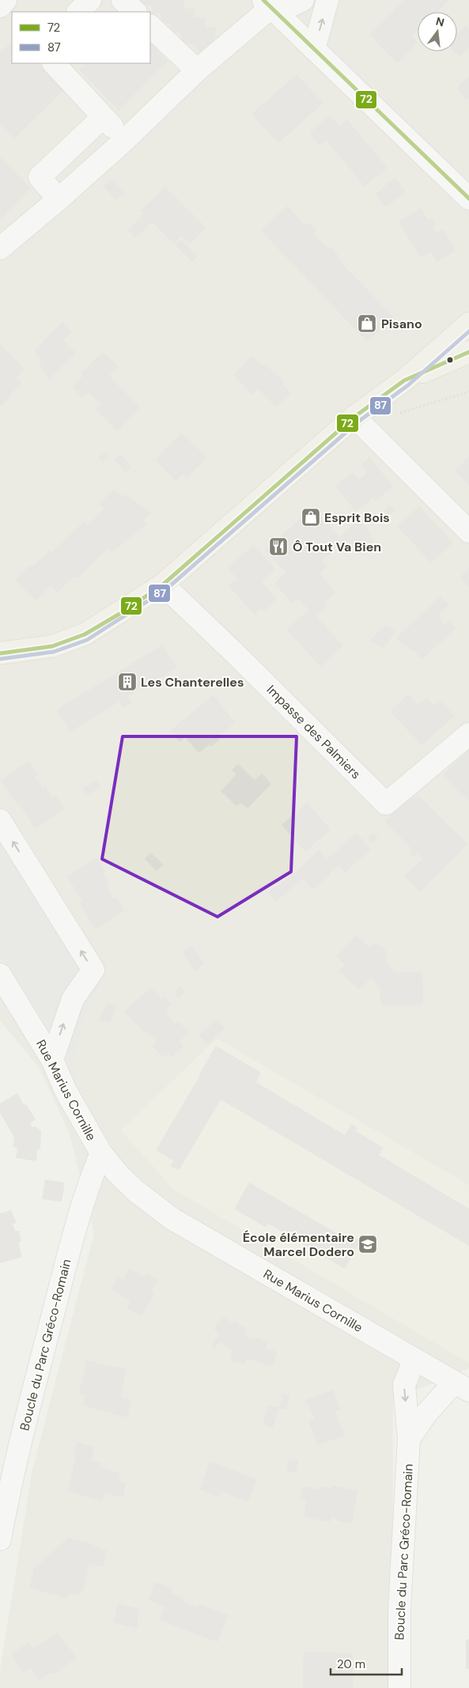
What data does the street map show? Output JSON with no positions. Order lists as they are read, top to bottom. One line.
{"streets":{"street":["Impasse des Palmiers","Rue Marius Cornille","Boucle du Parc Gréco-Romain"]},"crossings":[["Rue Marius Cornille","Boucle du Parc Gréco-Romain"]],"places":{"shop":["Pisano","Esprit Bois"],"restaurant":["Ô Tout Va Bien"],"building":["Les Chanterelles"],"school or university":["École élémentaire Marcel Dodero"]},"lines":["transit line 72","transit line 87"],"legend":["72","87"],"scale_bar":"20 m","north":"top"}
